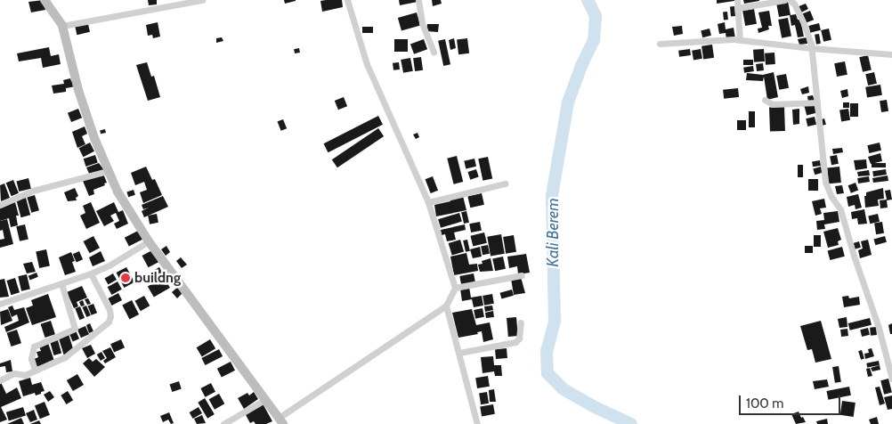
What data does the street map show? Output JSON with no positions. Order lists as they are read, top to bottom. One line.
{"water":["Kali Berem"],"places":["buildng"],"scale_bar":"100 m"}
